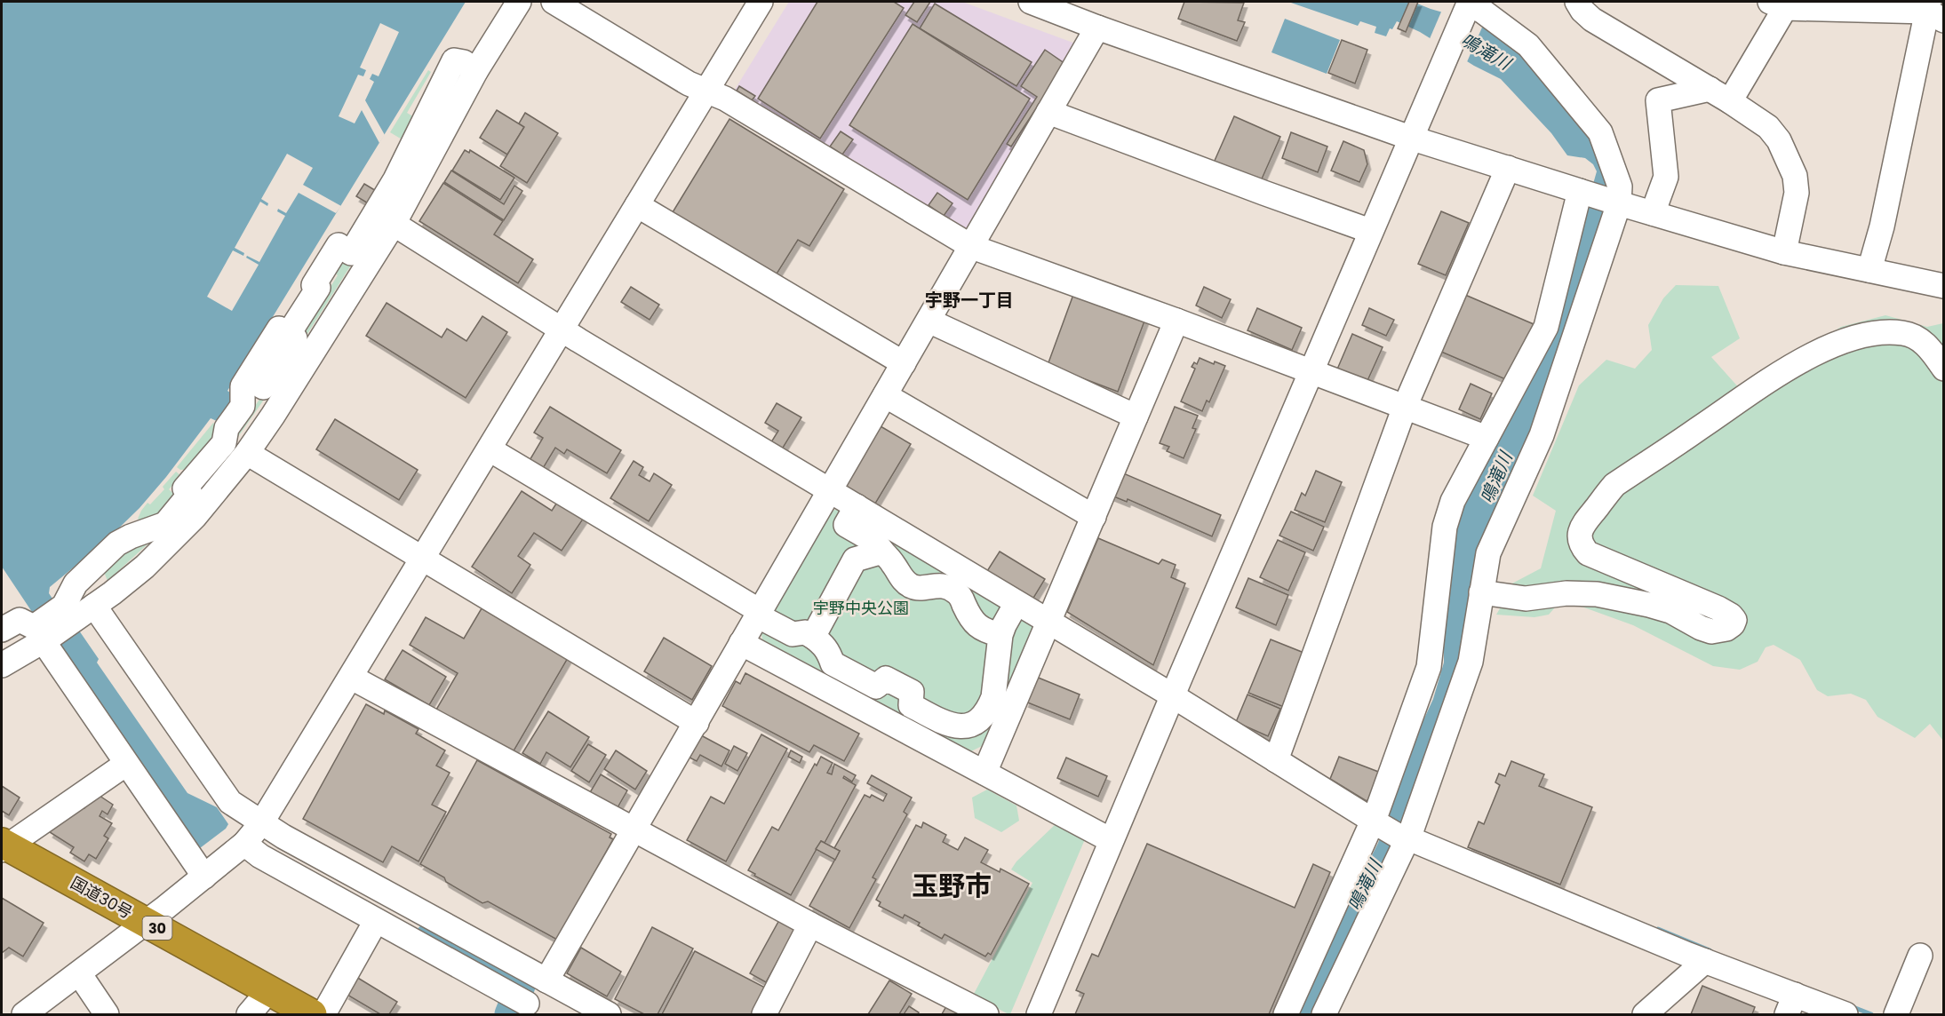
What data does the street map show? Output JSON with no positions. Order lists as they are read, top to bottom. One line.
{"streets":{"highway":["国道30号","30"]},"districts":["宇野一丁目","玉野市"],"water":["鳴滝川"],"parks":["宇野中央公園"]}
